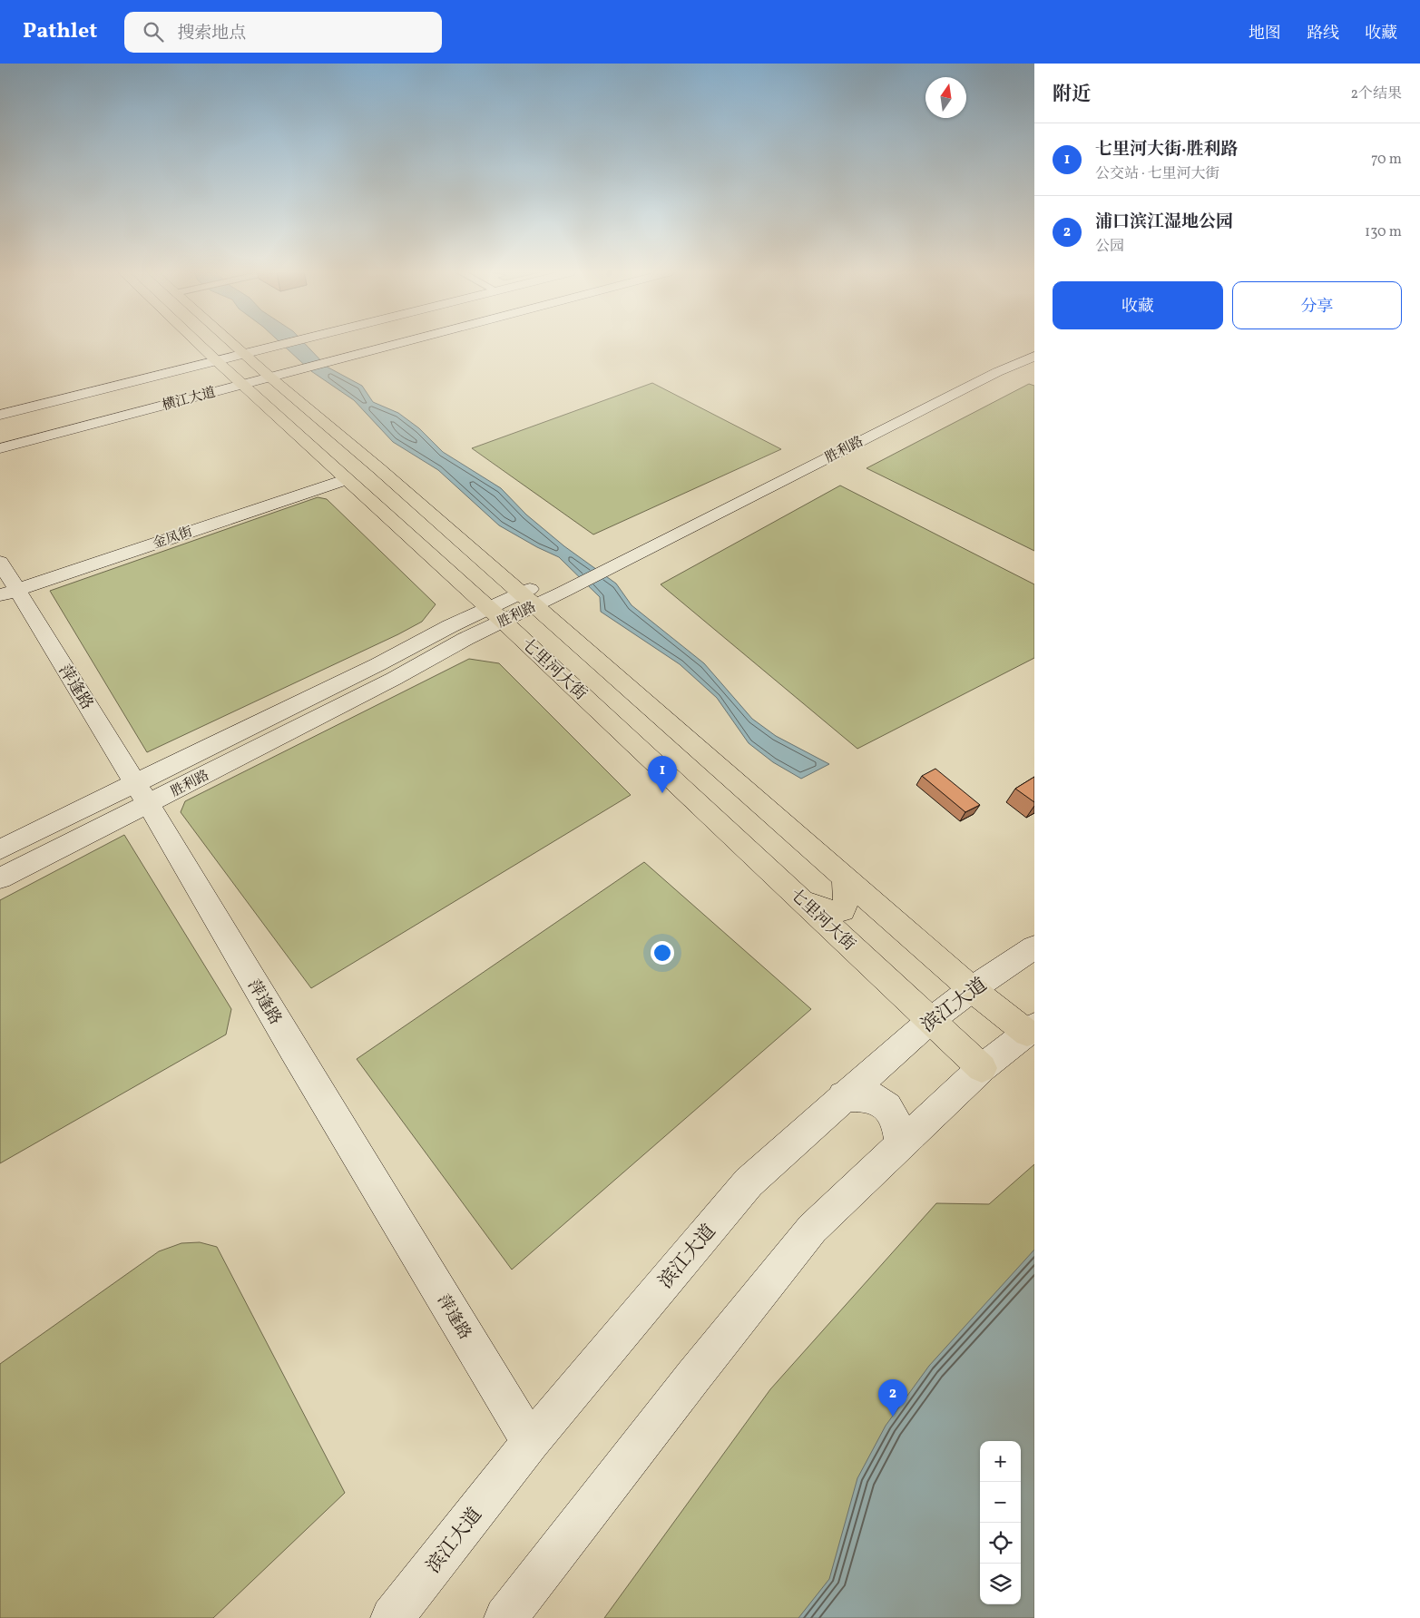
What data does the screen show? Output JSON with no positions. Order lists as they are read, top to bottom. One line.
{"streets":{"main road":["横江大道","胜利路","金凤街","七里河大街","萍逢路","滨江大道"]},"crossings":[["横江大道","七里河大街"],["胜利路","七里河大街"],["胜利路","萍逢路"],["金凤街","七里河大街"],["金凤街","萍逢路"],["七里河大街","滨江大道"],["萍逢路","滨江大道"]],"north":"top","page":{"header":"Pathlet","search":"搜索地点","nav":["地图","路线","收藏"],"heading":["附近","2个结果"],"list":[{"mark":"1","name":"七里河大街·胜利路","note":"公交站 · 七里河大街","value":"70 m"},{"mark":"2","name":"浦口滨江湿地公园","note":"公园","value":"130 m"}],"buttons":["收藏","分享"],"pins":["1","2"],"map_buttons":["+","−"]}}
